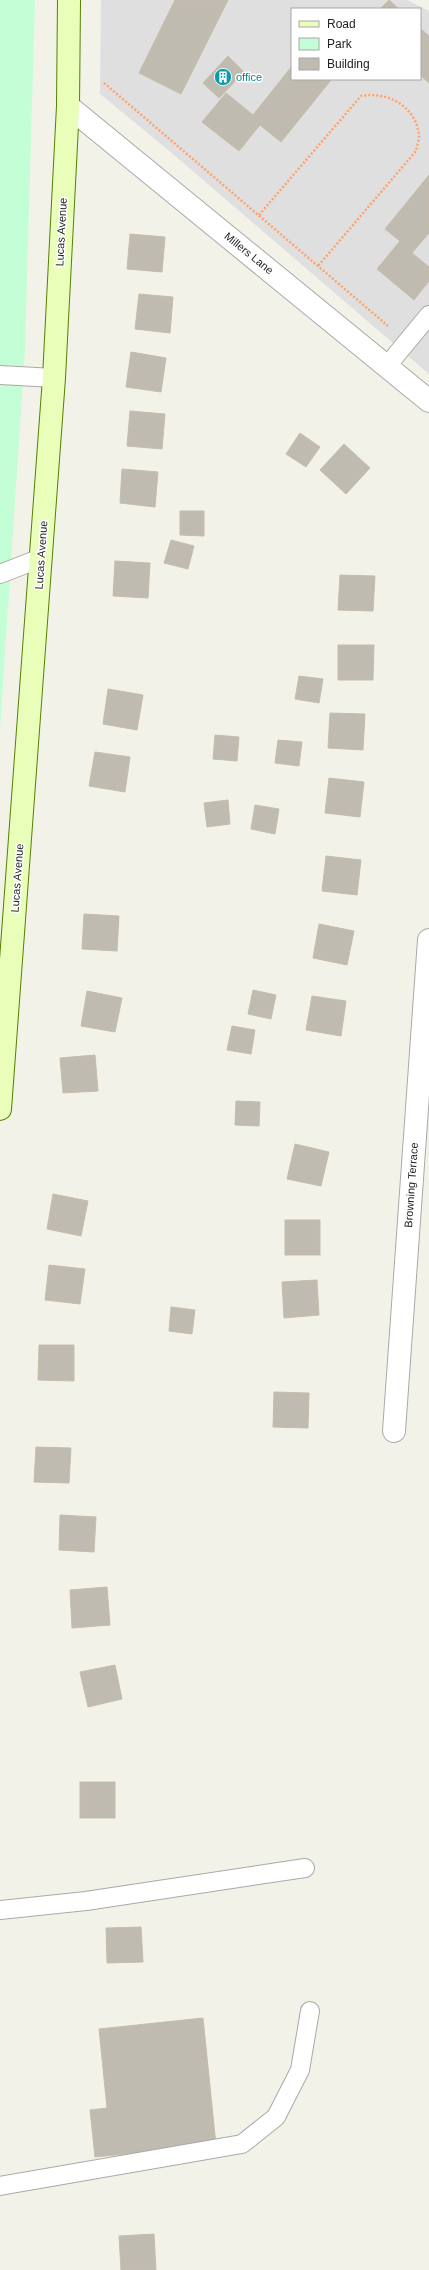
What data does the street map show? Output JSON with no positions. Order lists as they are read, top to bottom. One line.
{"streets":{"street":["Lucas Avenue","Millers Lane","Browning Terrace"]},"crossings":[["Lucas Avenue","Millers Lane"]],"places":{"building":["office"]},"legend":["Road","Park","Building"]}
